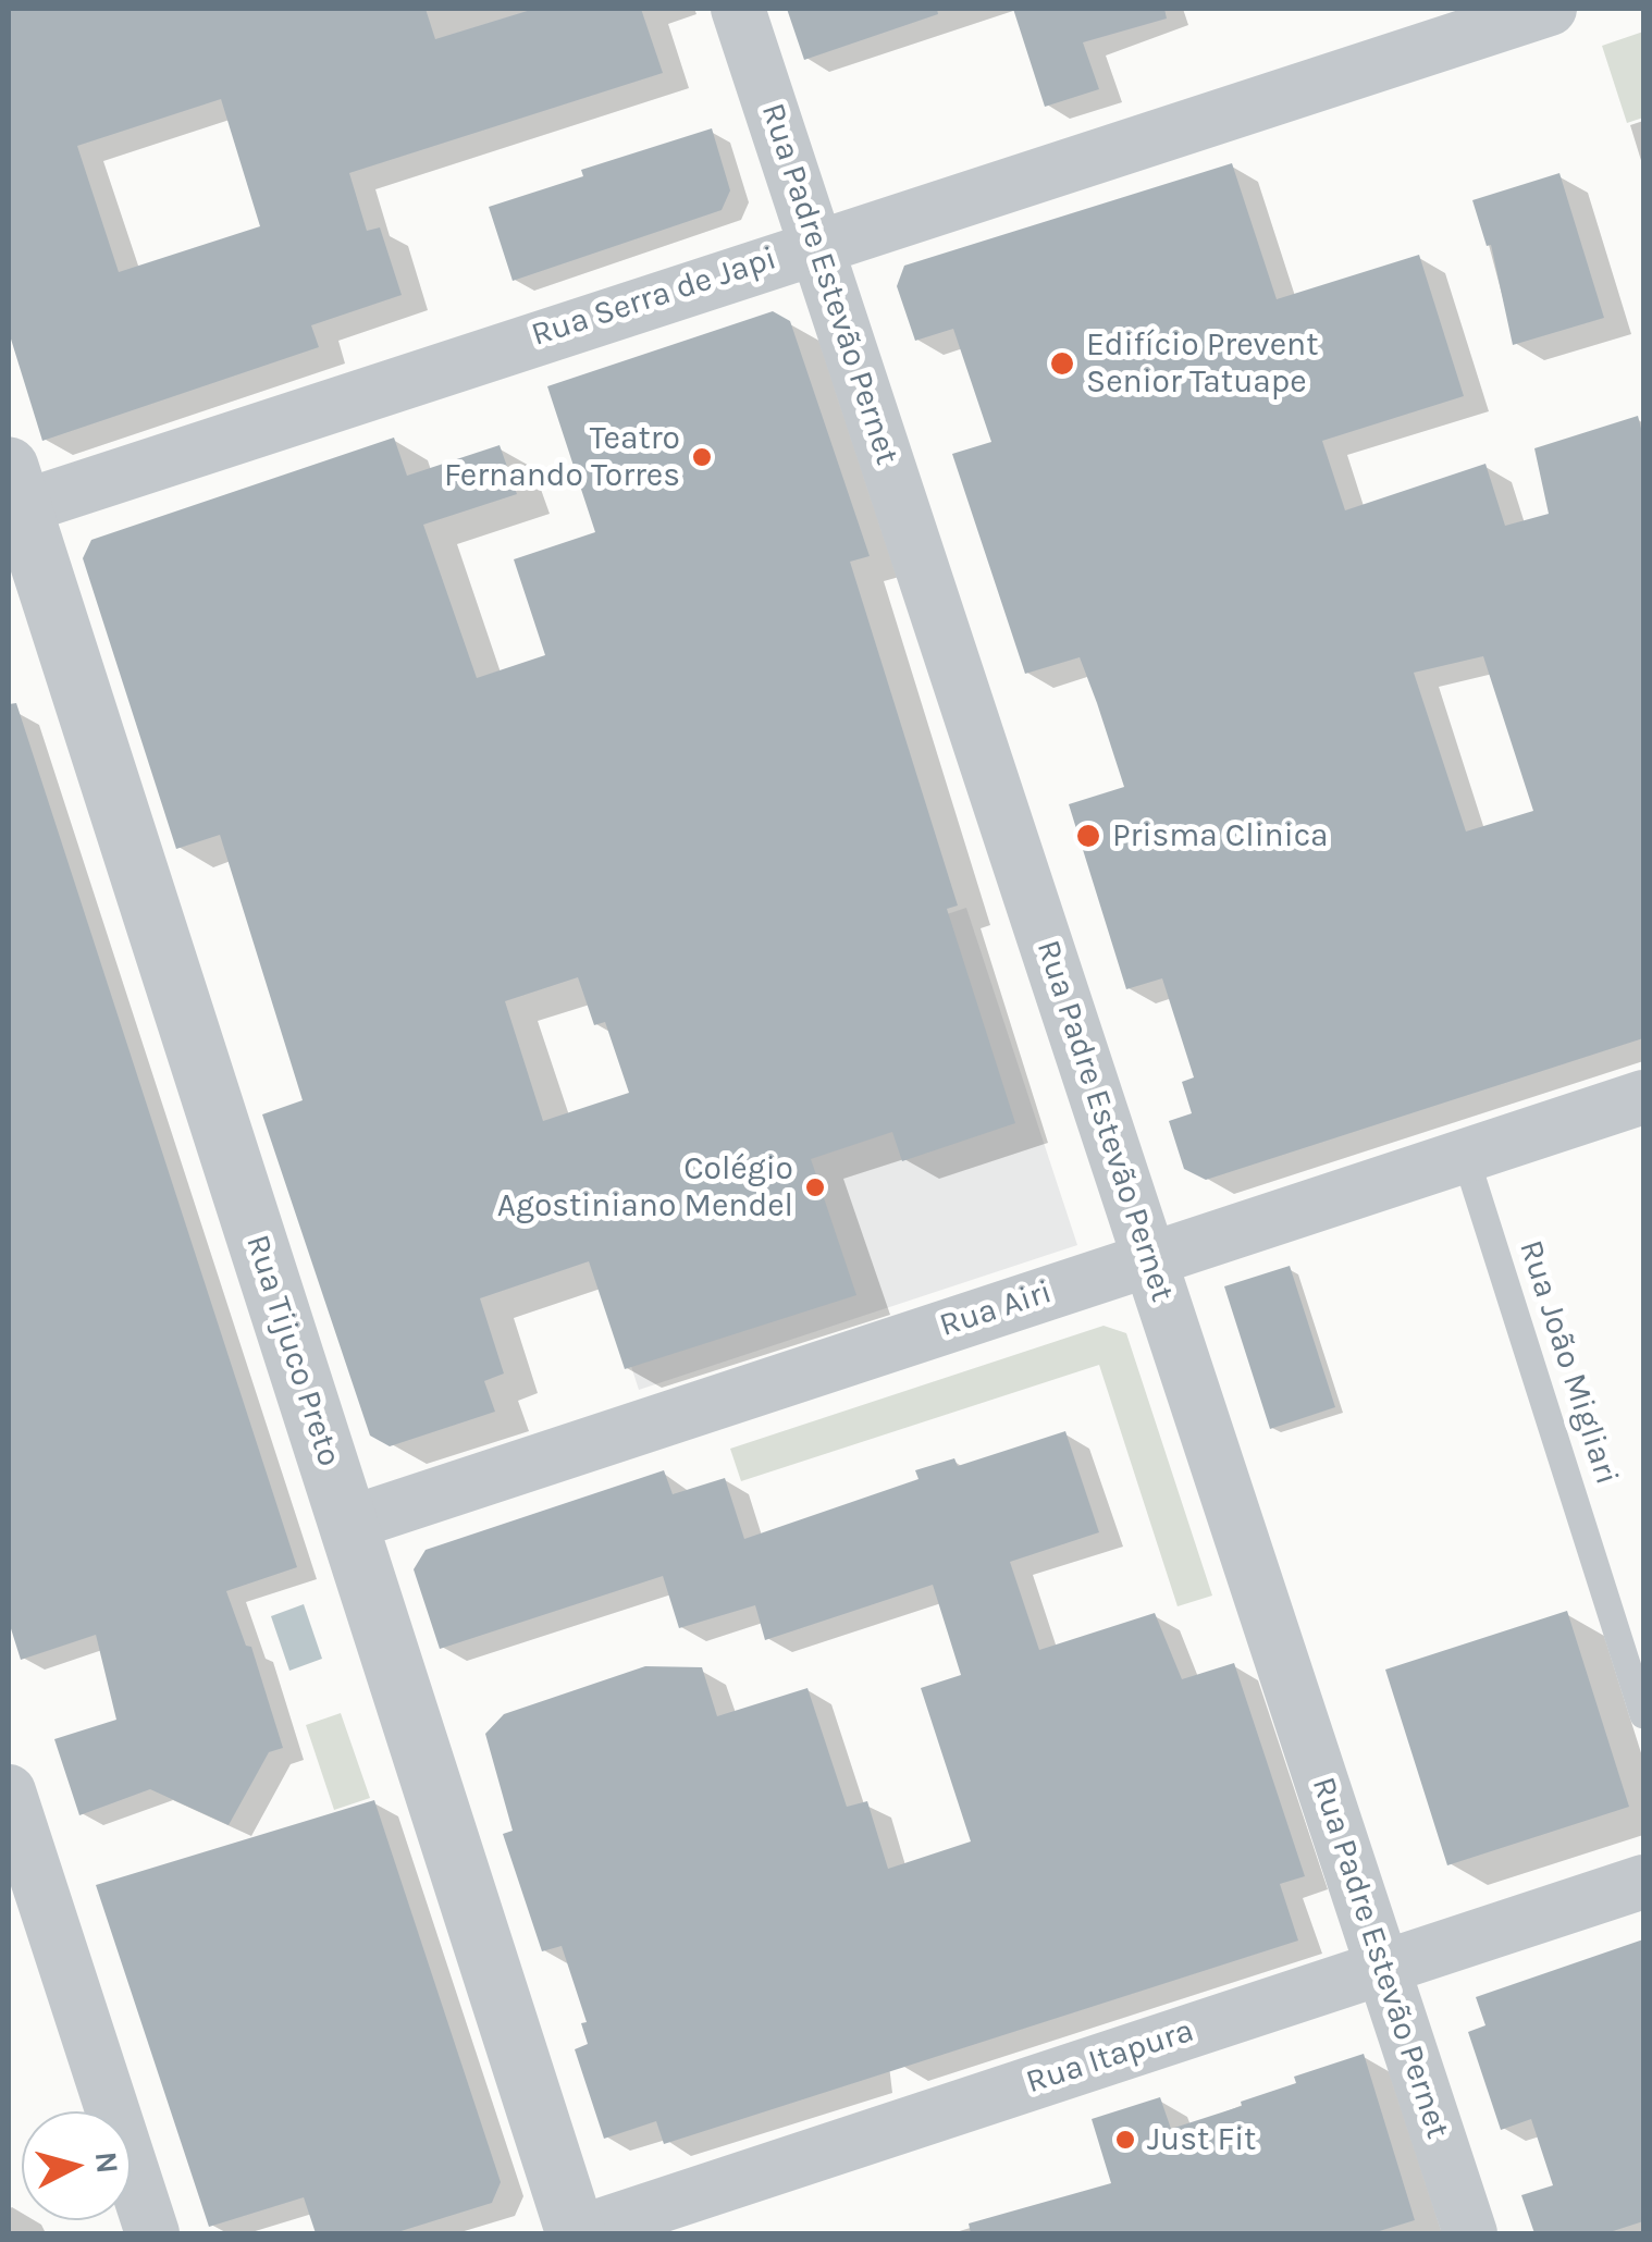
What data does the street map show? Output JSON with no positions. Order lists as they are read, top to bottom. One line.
{"streets":{"street":["Rua Padre Estevão Pernet","Rua Serra de Japi","Rua Airi","Rua Tijuco Preto","Rua Itapura"],"lane":["Rua João Migliari"]},"crossings":[["Rua Padre Estevão Pernet","Rua Serra de Japi"],["Rua Padre Estevão Pernet","Rua Airi"],["Rua Padre Estevão Pernet","Rua Itapura"],["Rua Serra de Japi","Rua Tijuco Preto"],["Rua Airi","Rua Tijuco Preto"],["Rua Airi","Rua João Migliari"],["Rua Tijuco Preto","Rua Itapura"]],"places":["Edifício Prevent Senior Tatuape","Teatro Fernando Torres","Prisma Clinica","Colégio Agostiniano Mendel","Just Fit"],"north":"right"}
